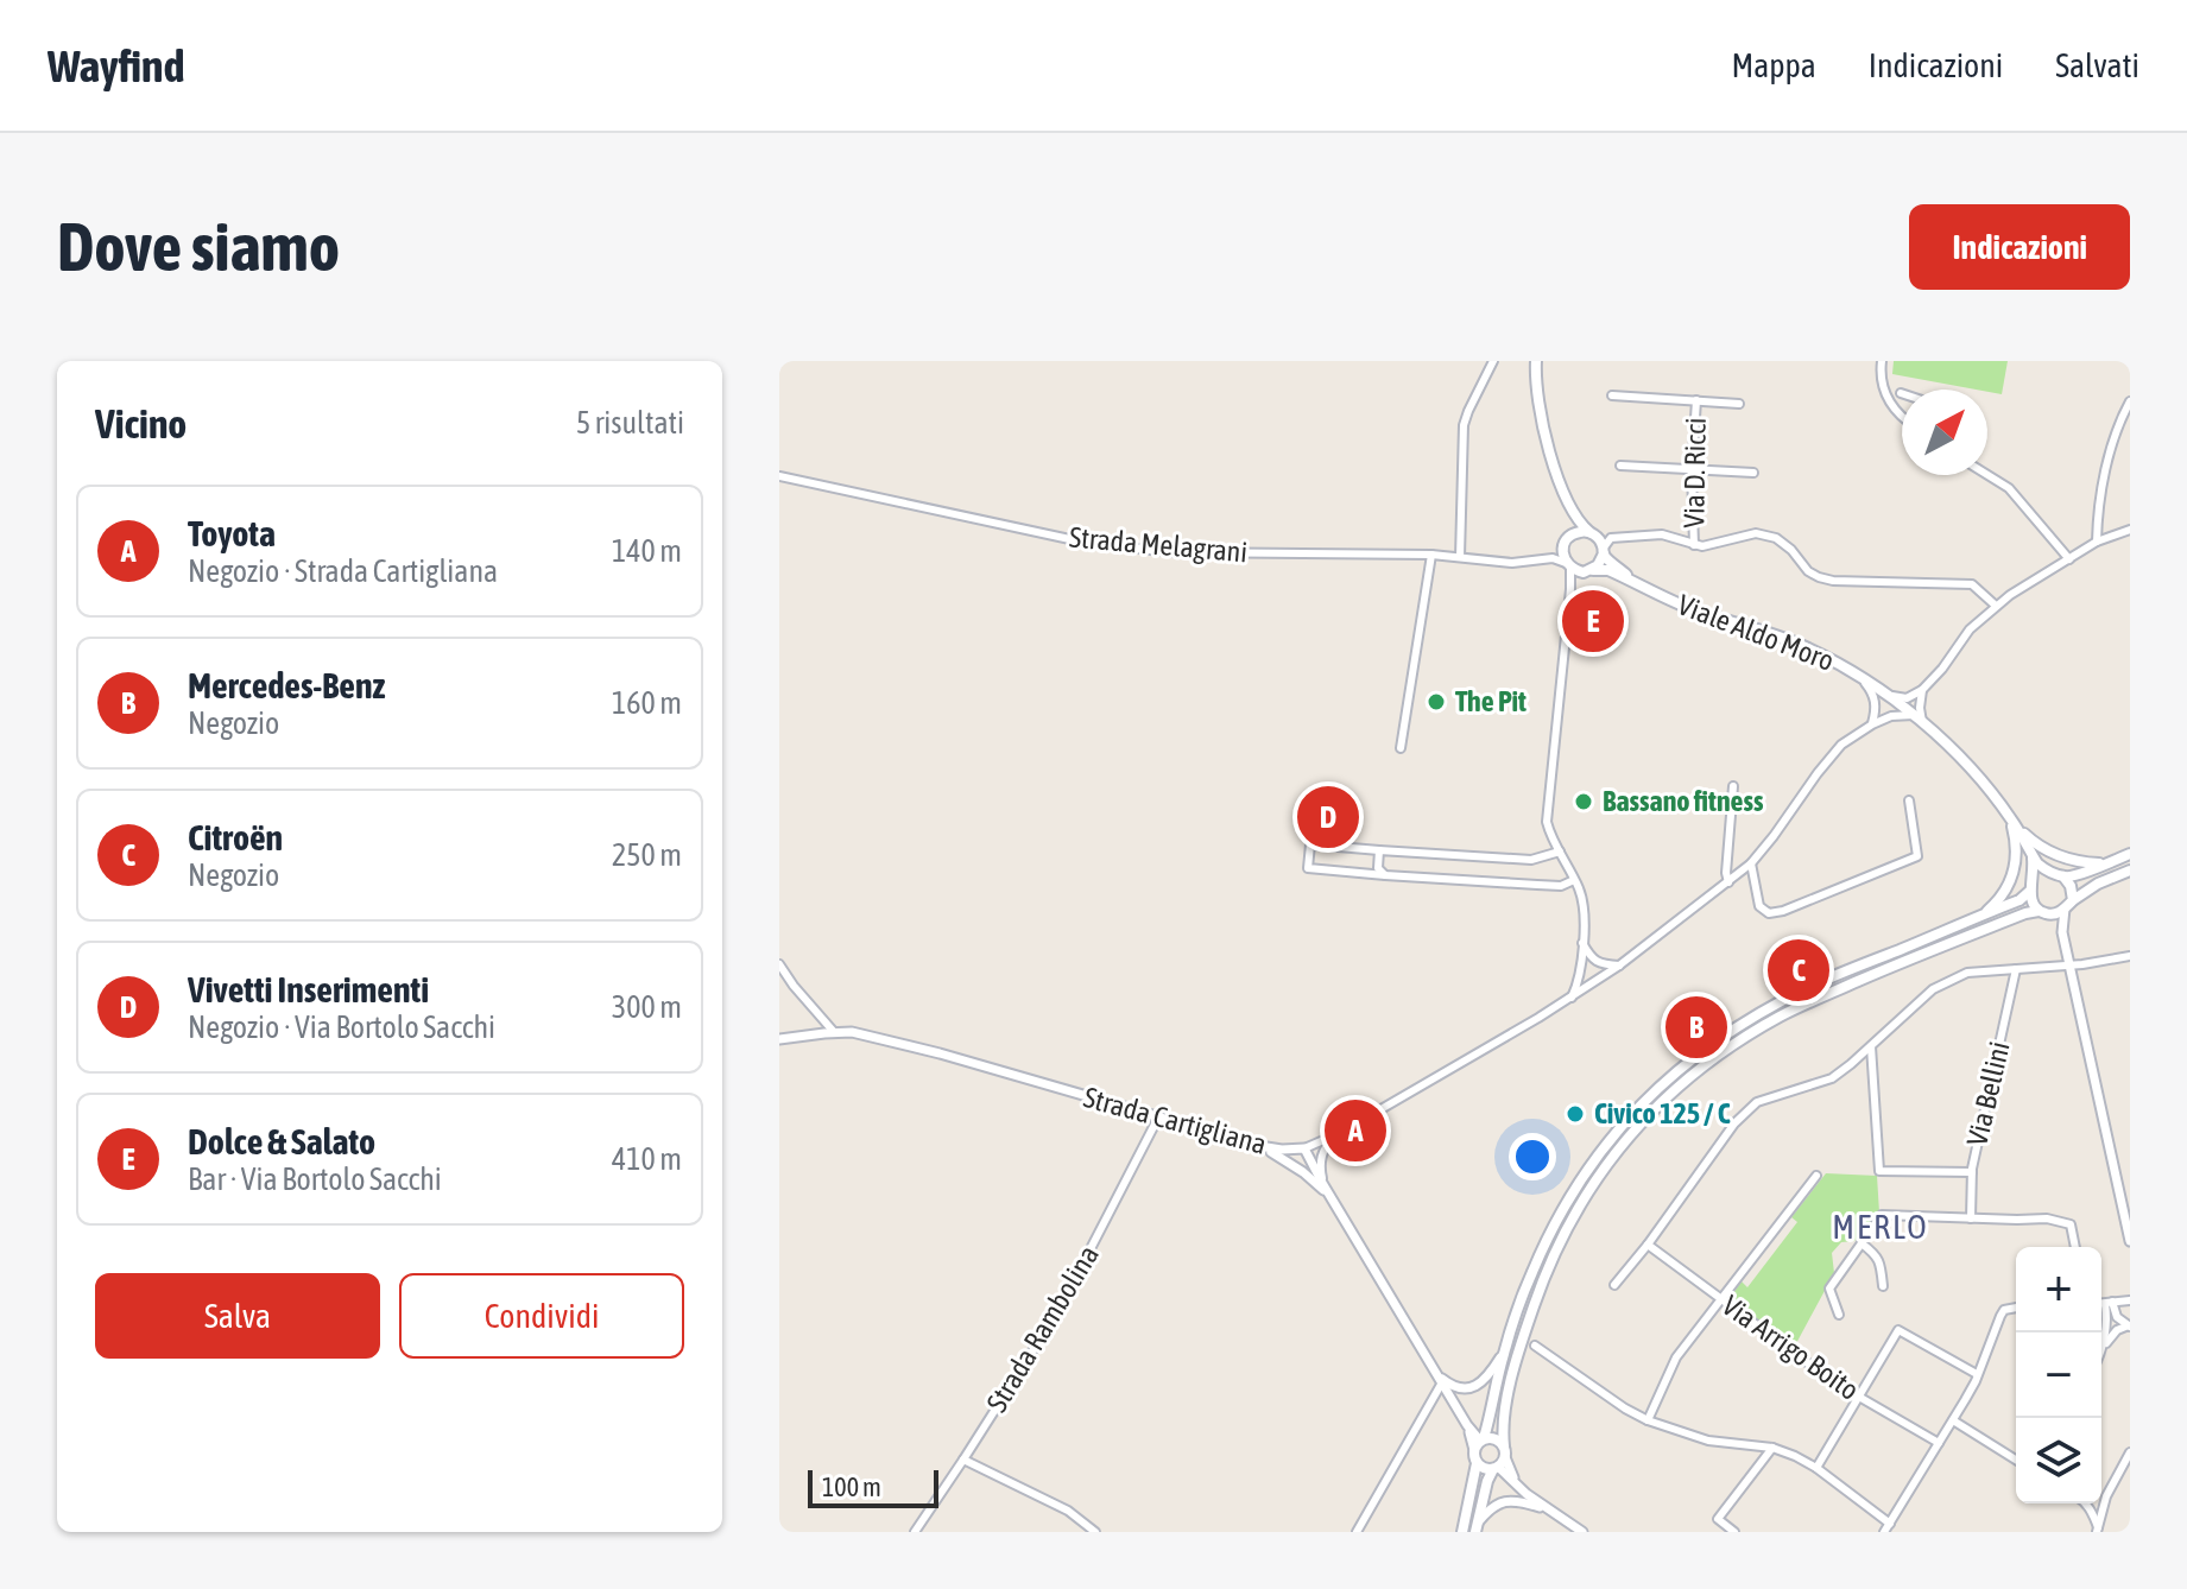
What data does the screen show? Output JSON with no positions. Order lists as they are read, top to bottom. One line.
{"streets":{"main road":["Viale Aldo Moro"],"street":["Via D. Ricci","Strada Melagrani","Via Bellini","Strada Cartigliana","Strada Rambolina","Via Arrigo Boito"]},"crossings":[["Strada Melagrani","Viale Aldo Moro"],["Viale Aldo Moro","Strada Cartigliana"],["Strada Cartigliana","Strada Rambolina"]],"districts":["MERLO"],"places":["The Pit","Bassano fitness","Civico 125 / C"],"scale_bar":"100 m","north":"top right","page":{"header":"Wayfind","nav":["Mappa","Indicazioni","Salvati"],"buttons":["Indicazioni",["Salva","Condividi"]],"title":"Dove siamo","heading":["Vicino","5 risultati"],"list":[{"mark":"A","name":"Toyota","note":"Negozio · Strada Cartigliana","value":"140 m"},{"mark":"B","name":"Mercedes-Benz","note":"Negozio","value":"160 m"},{"mark":"C","name":"Citroën","note":"Negozio","value":"250 m"},{"mark":"D","name":"Vivetti Inserimenti","note":"Negozio · Via Bortolo Sacchi","value":"300 m"},{"mark":"E","name":"Dolce & Salato","note":"Bar · Via Bortolo Sacchi","value":"410 m"}],"pins":["E","D","C","B","A"],"map_buttons":["+","−"],"scale":"100 m"}}
